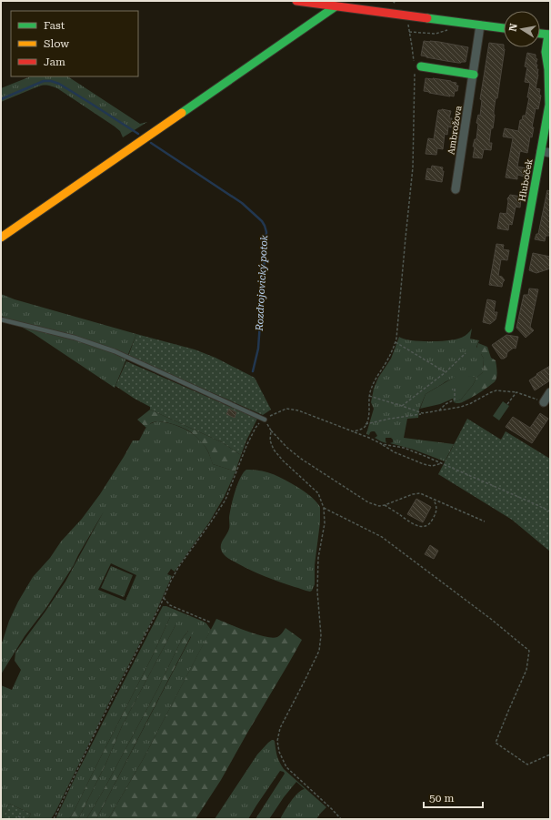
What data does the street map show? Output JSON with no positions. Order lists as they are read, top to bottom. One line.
{"streets":{"street":["Ambrožova","Hluboček"]},"water":["Rozdrojovický potok"],"legend":["Fast","Slow","Jam"],"scale_bar":"50 m","north":"left"}
